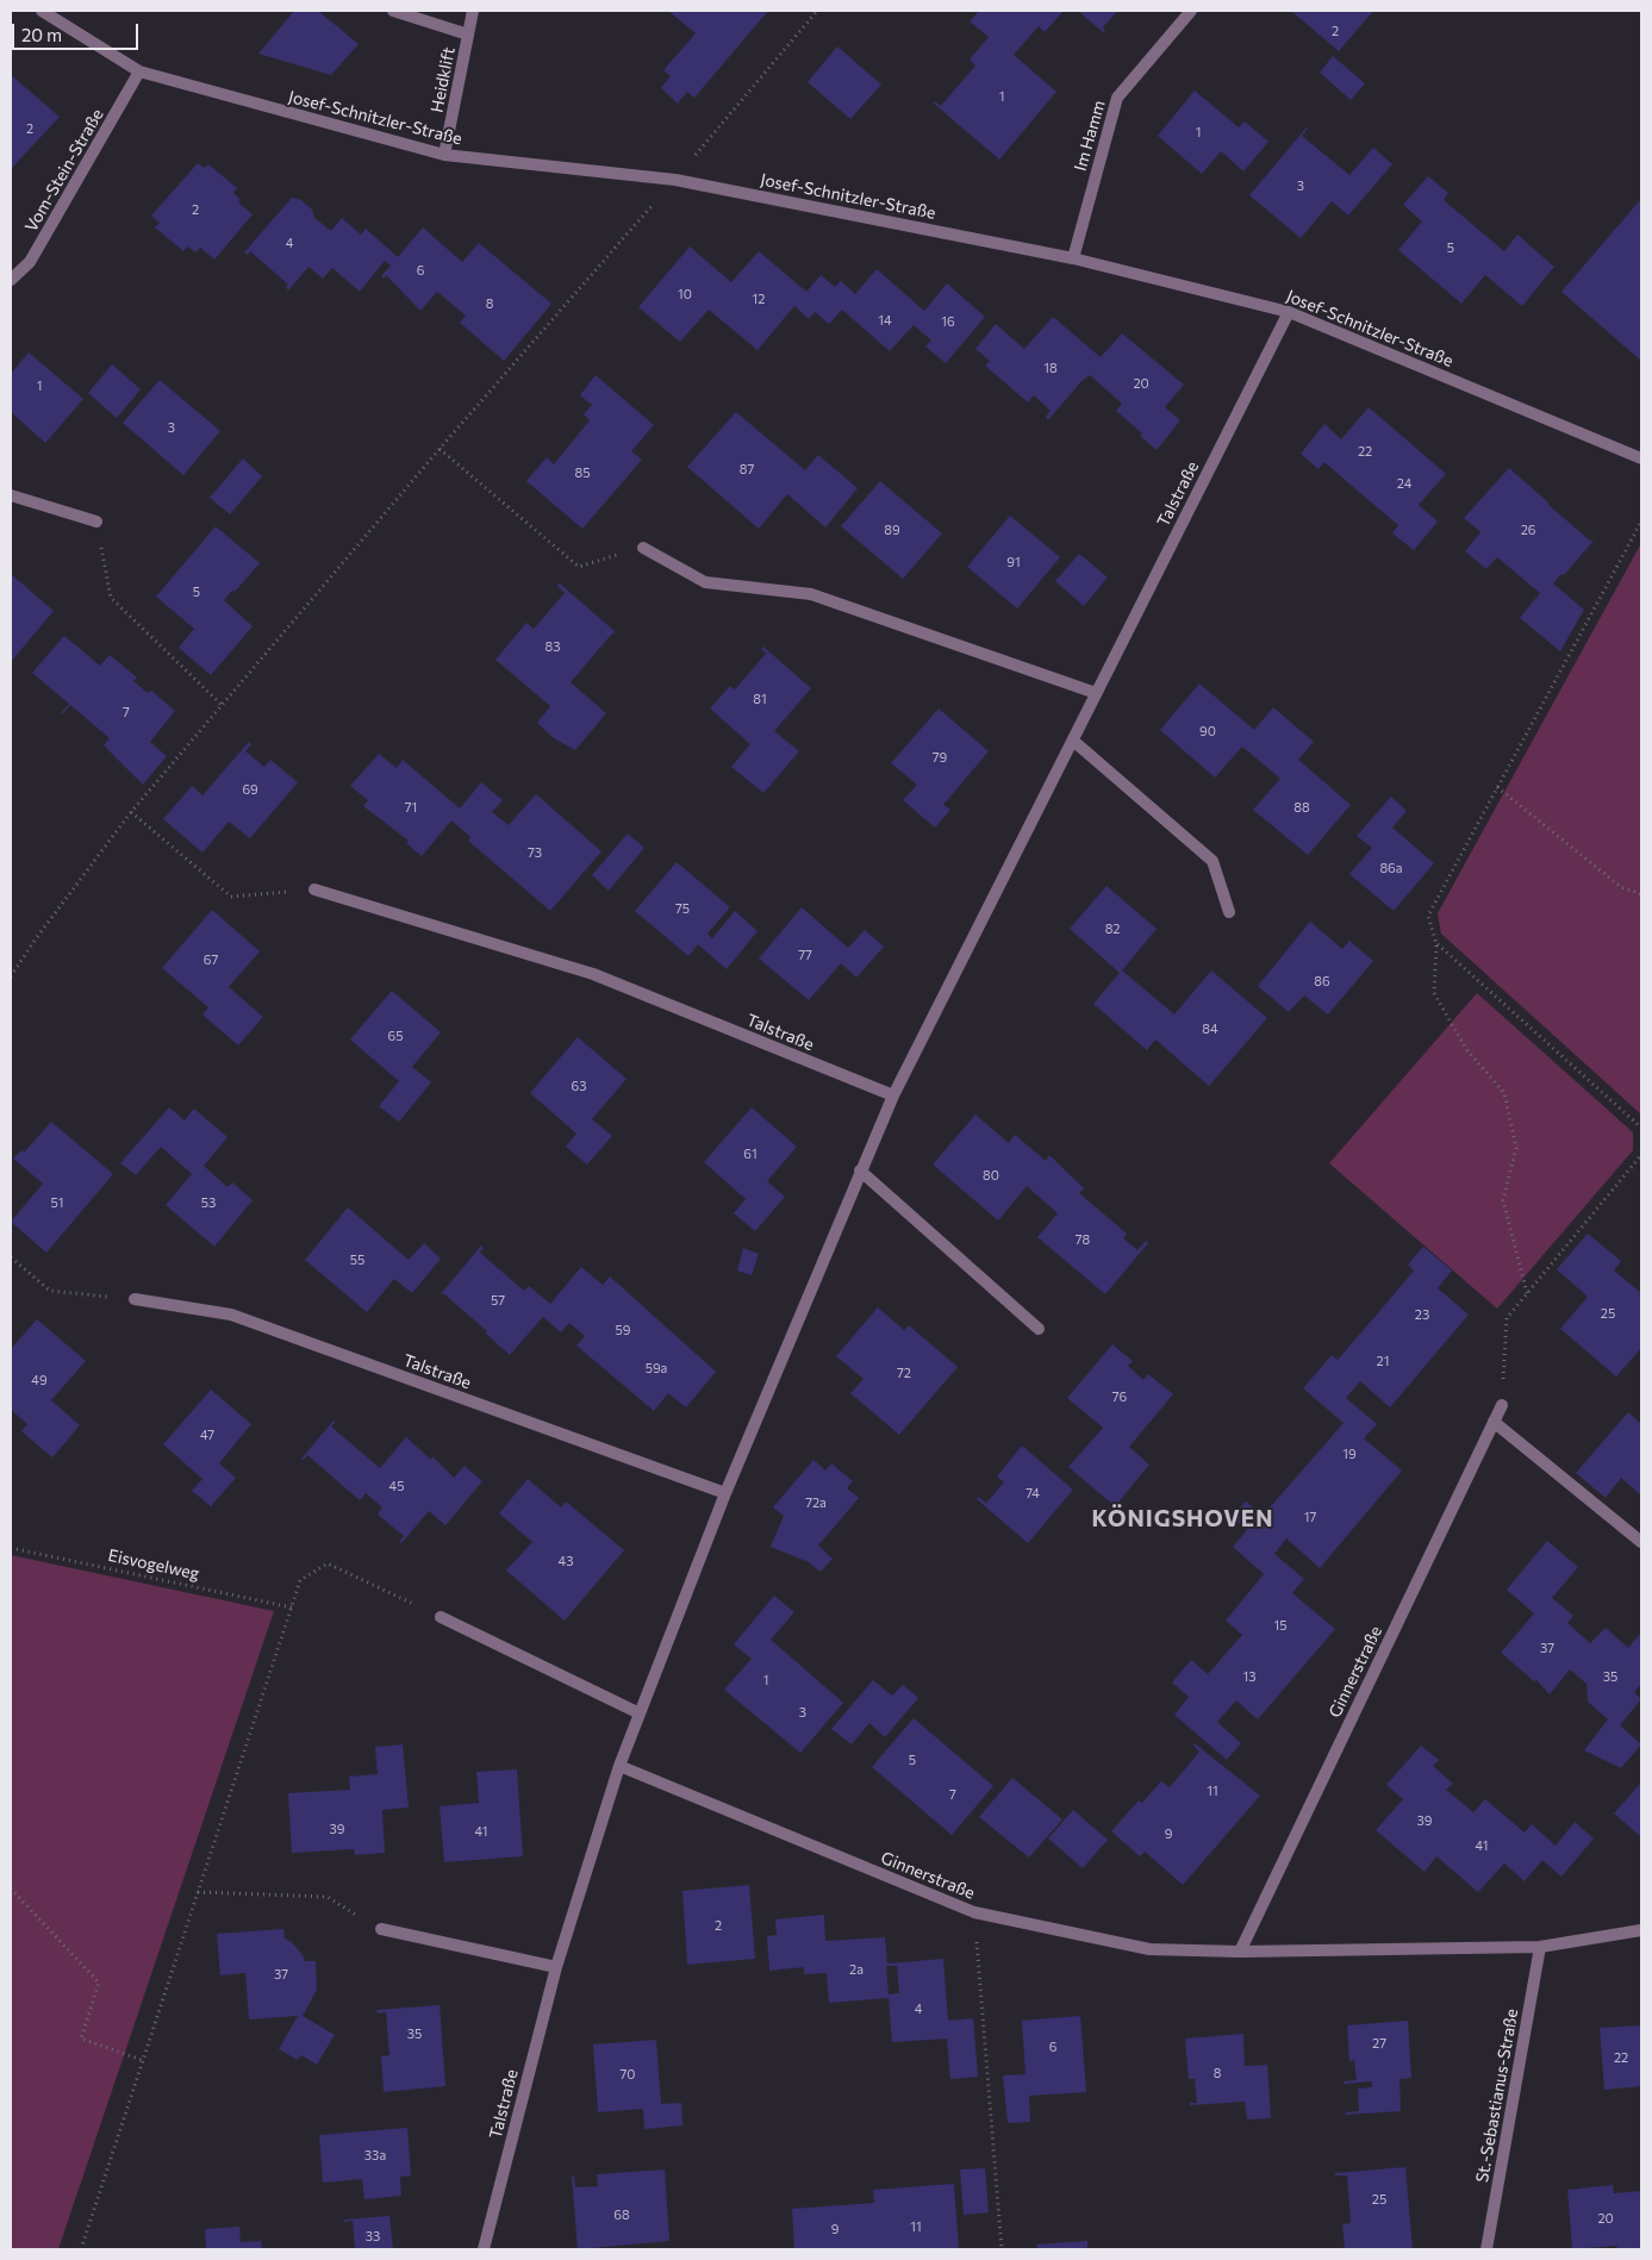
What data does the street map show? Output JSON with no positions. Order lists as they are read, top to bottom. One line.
{"streets":{"street":["Heidklift","Josef-Schnitzler-Straße","Im Hamm","Vom-Stein-Straße","Talstraße","Ginnerstraße","St.-Sebastianus-Straße"],"path":["Eisvogelweg"]},"crossings":[["Heidklift","Josef-Schnitzler-Straße"],["Josef-Schnitzler-Straße","Im Hamm"],["Josef-Schnitzler-Straße","Vom-Stein-Straße"],["Josef-Schnitzler-Straße","Talstraße"],["Talstraße","Ginnerstraße"],["Ginnerstraße","St.-Sebastianus-Straße"]],"districts":["KÖNIGSHOVEN"],"house_numbers":["2","1","2","1","3","2","4","5","6","10","12","8","14","16","18","20","1","3","22","87","85","24","89","26","91","5","83","81","7","90","79","69","71","88","73","86a","75","82","77","67","86","84","65","63","61","80","51","53","78","55","57","25","23","59","21","59a","72","49","76","47","19","45","74","72a","17","43","15","37","13","35","1","3","5","11","7","39","39","41","9","41","2","2a","37","4","35","27","6","22","8","70","33a","25","68","20","11","9","33"],"scale_bar":"20 m"}
